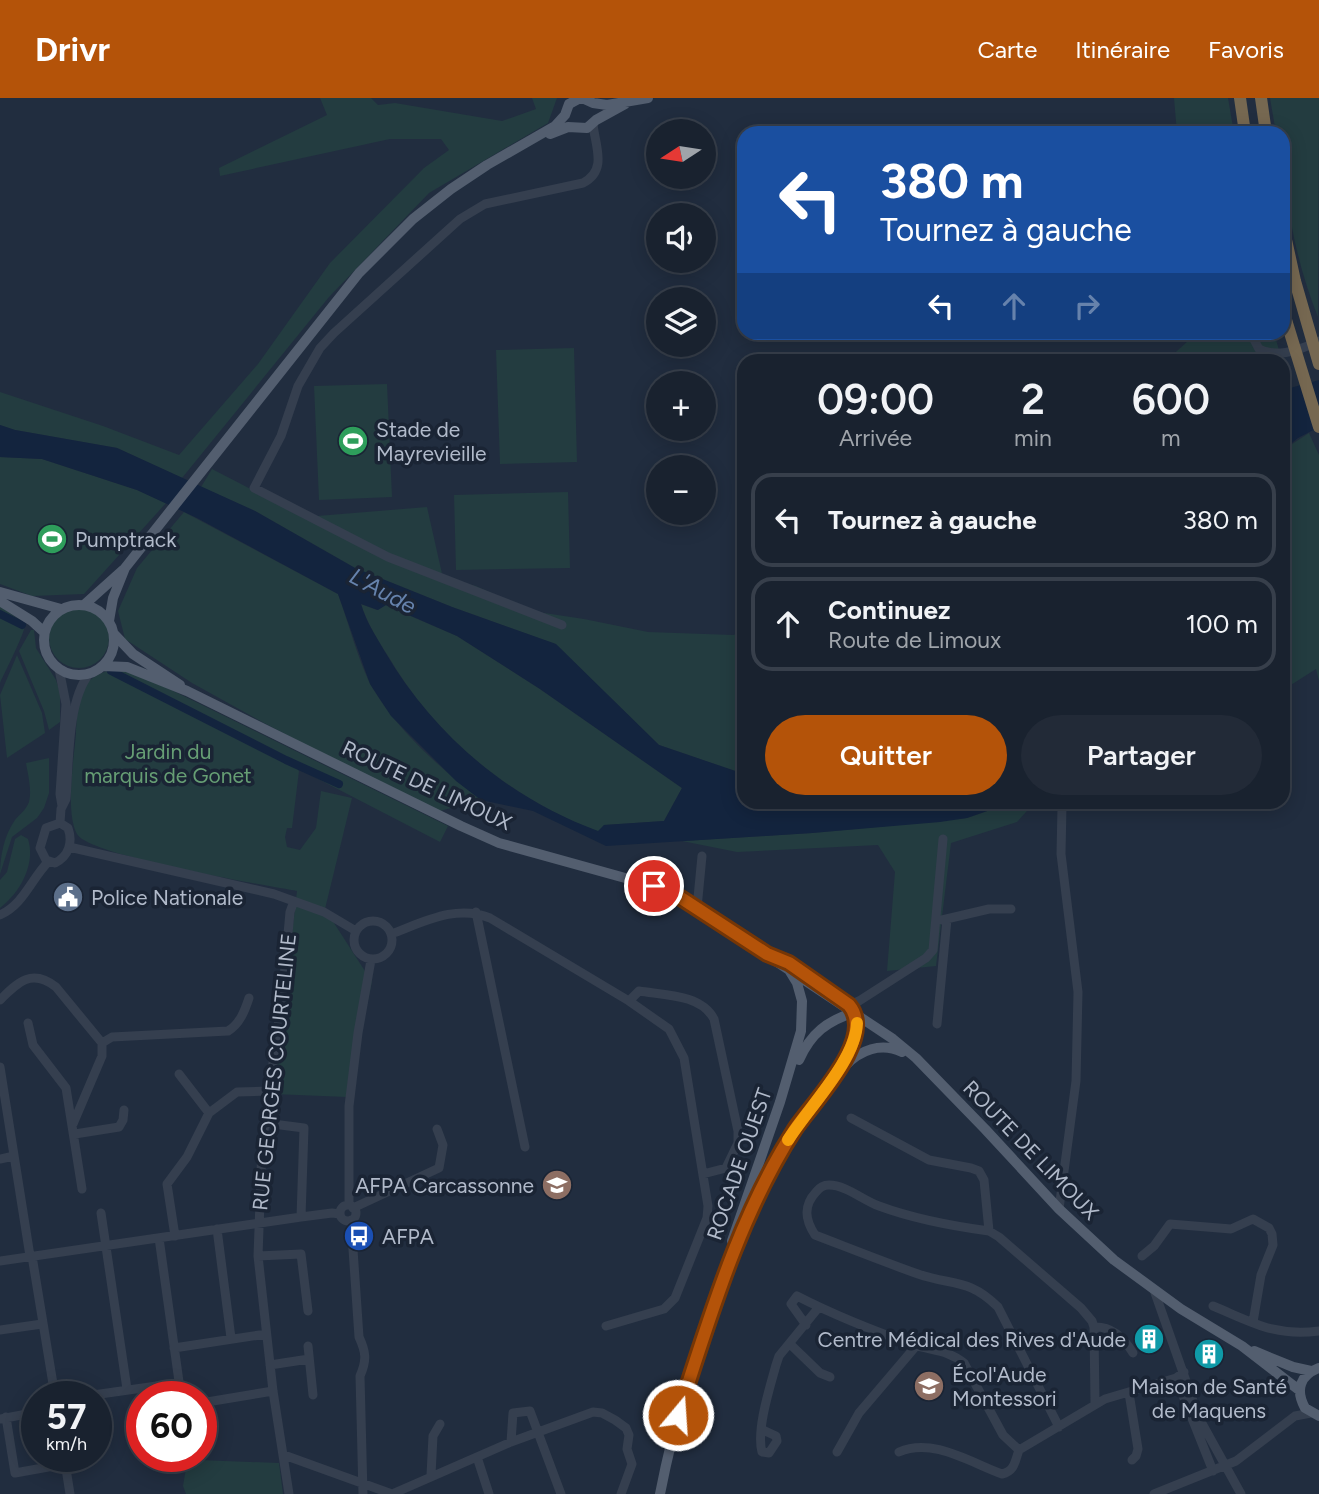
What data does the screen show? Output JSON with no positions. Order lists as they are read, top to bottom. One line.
{"streets":{"main road":["ROUTE DE LIMOUX","ROCADE OUEST"],"street":["RUE GEORGES COURTELINE"]},"crossings":[["ROUTE DE LIMOUX","ROCADE OUEST"]],"water":["L'Aude"],"parks":["Jardin du marquis de Gonet"],"places":{"sports":["Stade de Mayrevieille","Pumptrack"],"public building":["Police Nationale"],"school or university":["AFPA Carcassonne","Écol'Aude Montessori"],"bus stop":["AFPA"],"building":["Centre Médical des Rives d'Aude","Maison de Santé de Maquens"]},"north":"left","page":{"header":"Drivr","nav":["Carte","Itinéraire","Favoris"],"map_buttons":["+","−"],"turn":["380 m","Tournez à gauche"],"eta":["09:00","Arrivée","2","min","600","m"],"list":[{"name":"Tournez à gauche","value":"380 m"},{"name":"Continuez","note":"Route de Limoux","value":"100 m"}],"buttons":["Quitter","Partager"],"speed":"57 km/h","limit":"60"}}
